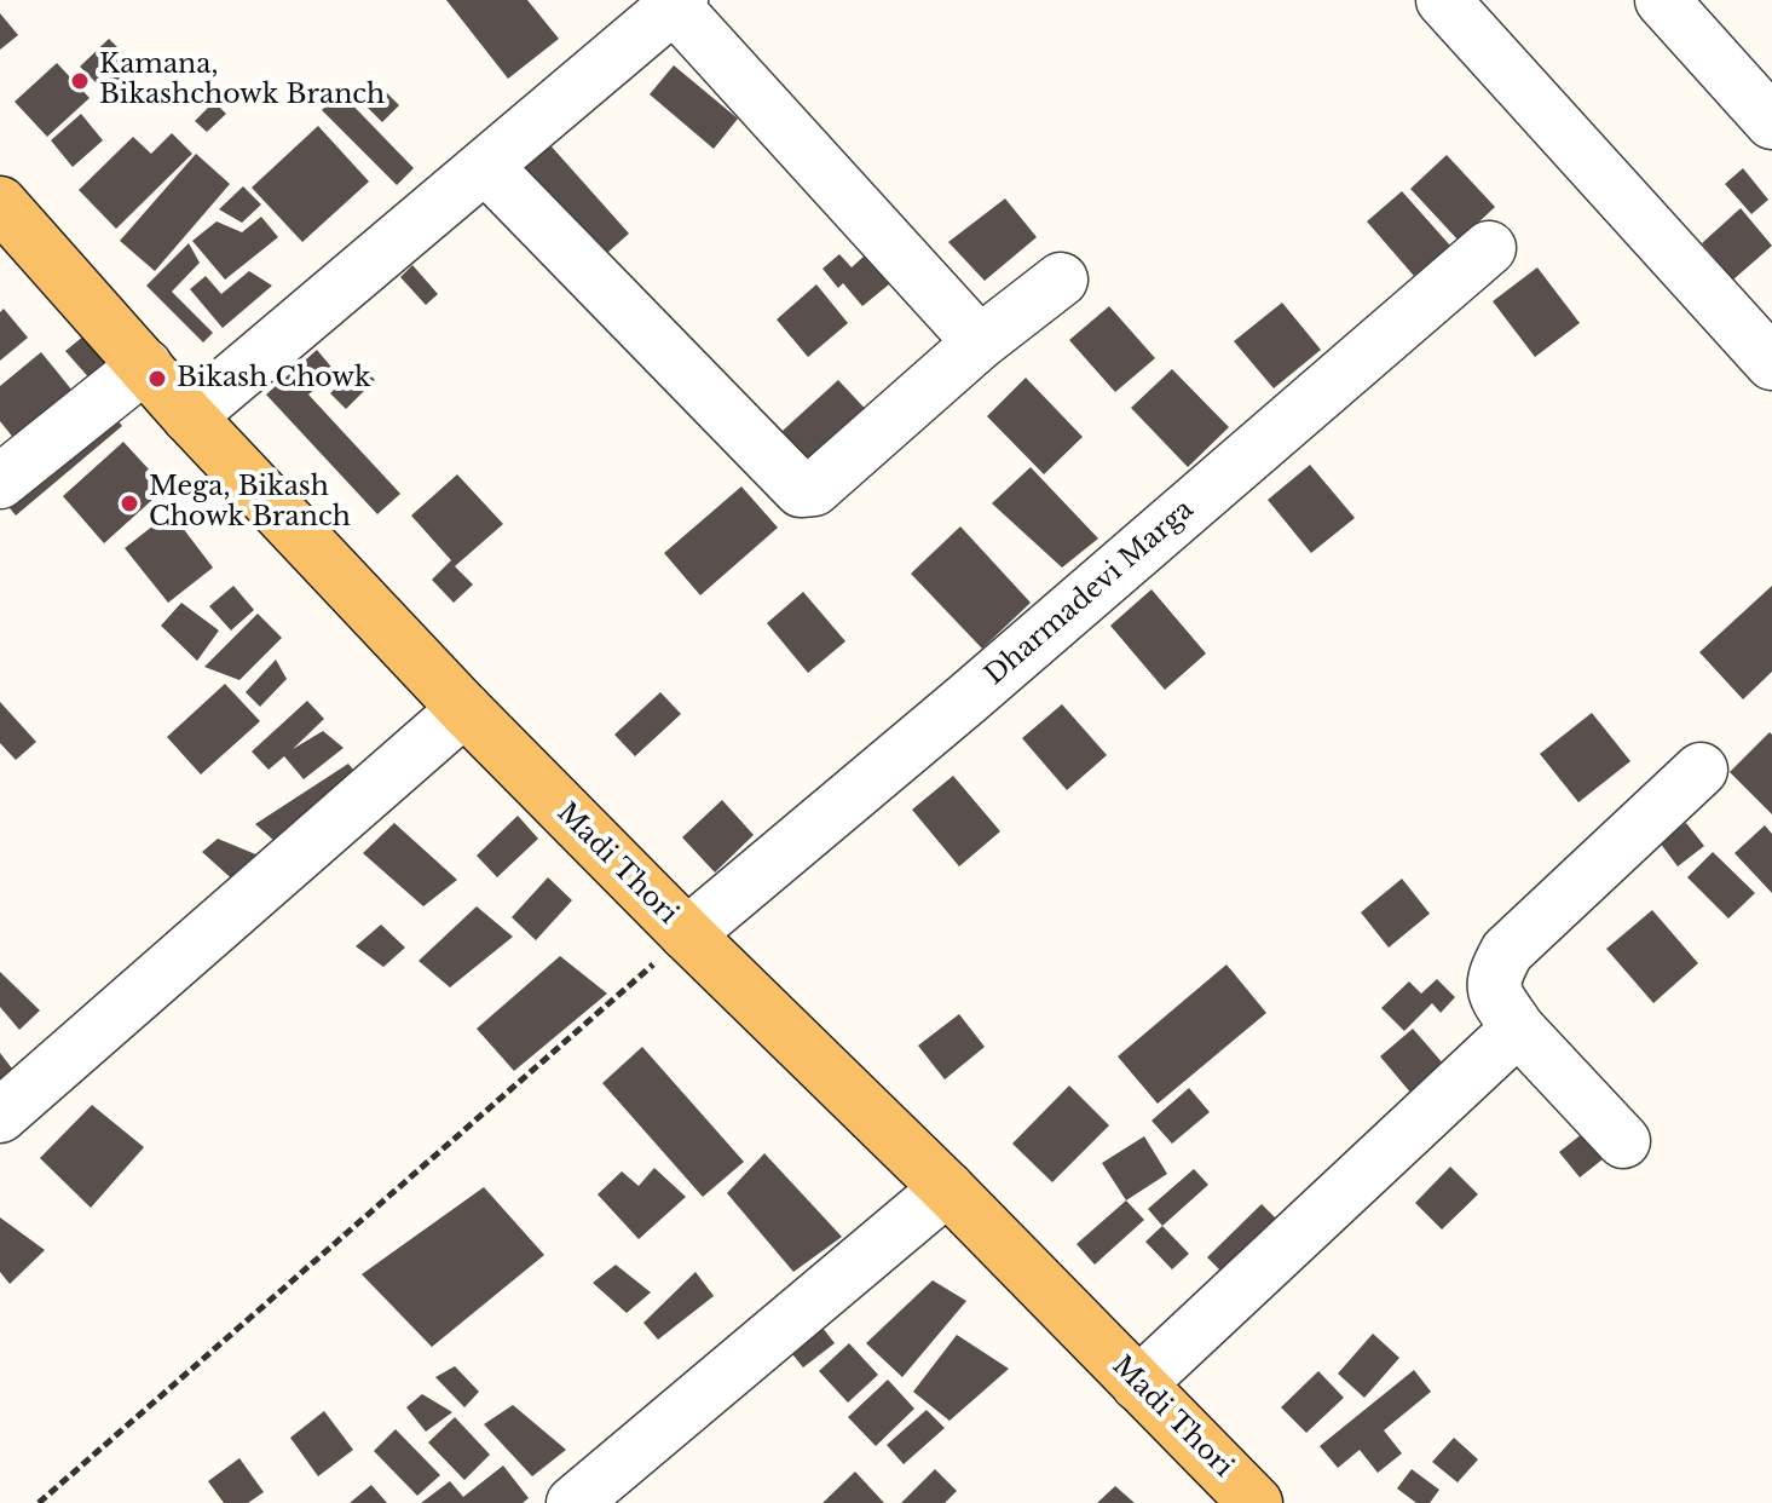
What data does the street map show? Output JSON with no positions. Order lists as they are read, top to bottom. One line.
{"streets":{"main road":["Madi Thori"],"street":["Dharmadevi Marga"]},"crossings":[["Dharmadevi Marga","Madi Thori"]],"places":["Kamana, Bikashchowk Branch","Bikash Chowk","Mega, Bikash Chowk Branch"]}
